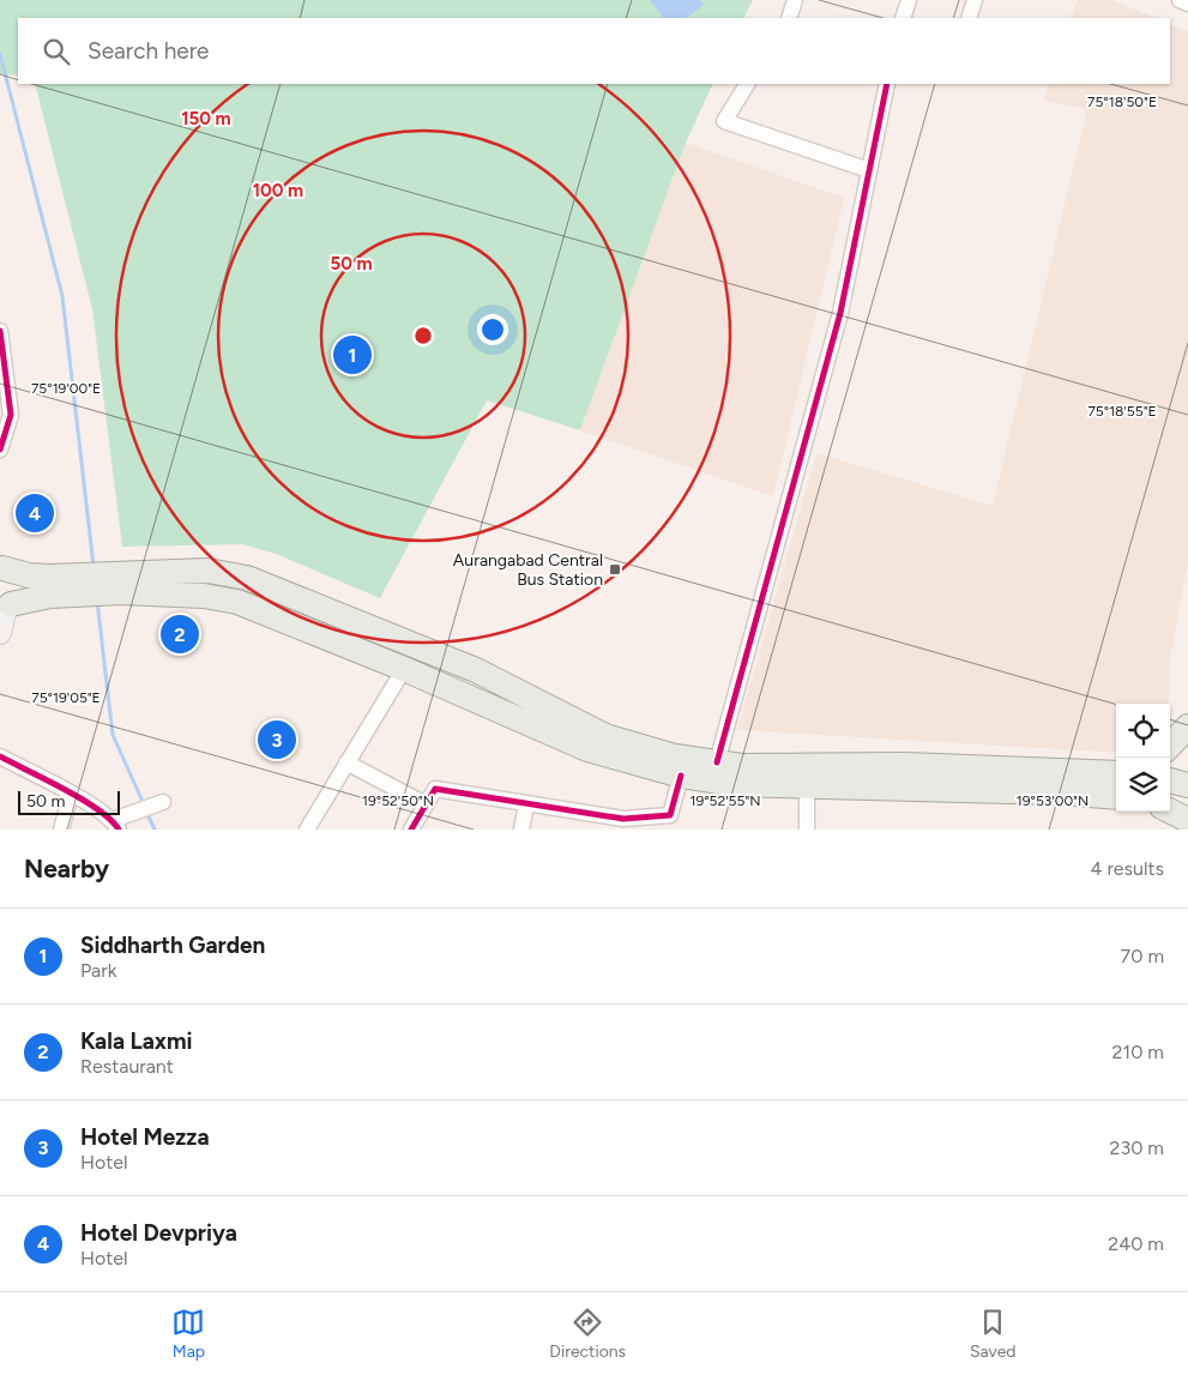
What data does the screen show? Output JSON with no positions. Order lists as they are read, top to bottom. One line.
{"places":{"transit":["Aurangabad Central Bus Station"]},"scale_bar":"50 m","page":{"search":"Search here","pins":["1","4","2","3"],"scale":"50 m","heading":["Nearby","4 results"],"list":[{"mark":"1","name":"Siddharth Garden","note":"Park","value":"70 m"},{"mark":"2","name":"Kala Laxmi","note":"Restaurant","value":"210 m"},{"mark":"3","name":"Hotel Mezza","note":"Hotel","value":"230 m"},{"mark":"4","name":"Hotel Devpriya","note":"Hotel","value":"240 m"}],"nav":["Map","Directions","Saved"]},"coordinates":["75°18'50\"E","75°19'00\"E","75°18'55\"E","75°19'05\"E","19°52'50\"N","19°52'55\"N","19°53'00\"N"],"rings":["150 m","100 m","50 m"]}
